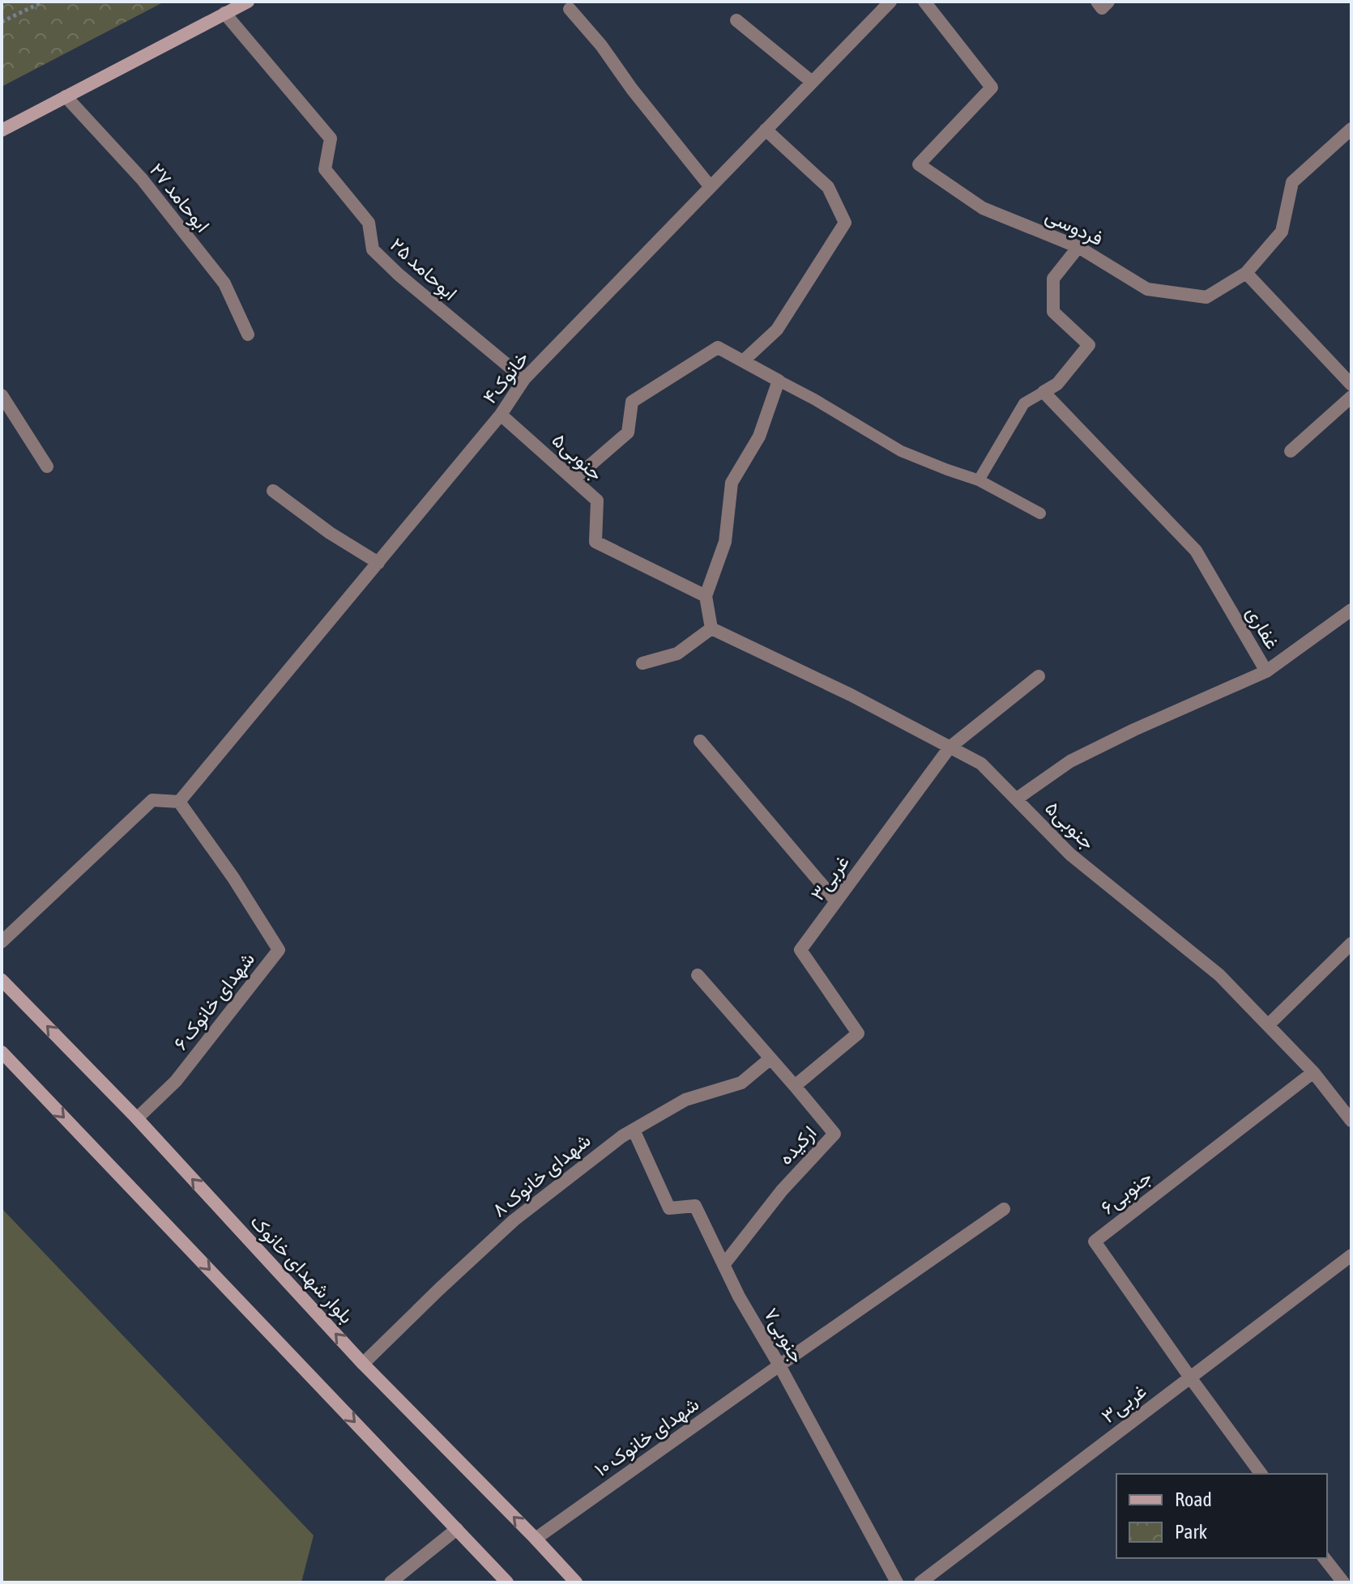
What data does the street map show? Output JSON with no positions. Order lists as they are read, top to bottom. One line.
{"streets":{"main road":["بلوار شهدای خانوک"],"street":["ابوحامد ۲۷","فردوسی","ابوحامد ۲۵","خانوک۴","جنوبی۵","غفاری","غربی۳","شهدای خانوک ۶","ارکیده","شهدای خانوک ۸","جنوبی۶","جنوبی۷","شهدای خانوک ۱۰"]},"crossings":[["ابوحامد ۲۵","خانوک۴"],["خانوک۴","جنوبی۵"],["خانوک۴","شهدای خانوک ۶"],["جنوبی۵","غفاری"],["جنوبی۵","غربی۳"],["جنوبی۵","جنوبی۶"],["غربی۳","ارکیده"],["غربی۳","جنوبی۶"],["شهدای خانوک ۶","بلوار شهدای خانوک"],["ارکیده","جنوبی۷"],["شهدای خانوک ۸","بلوار شهدای خانوک"],["شهدای خانوک ۸","جنوبی۷"],["بلوار شهدای خانوک","شهدای خانوک ۱۰"],["جنوبی۷","شهدای خانوک ۱۰"]],"legend":["Road","Park"]}
